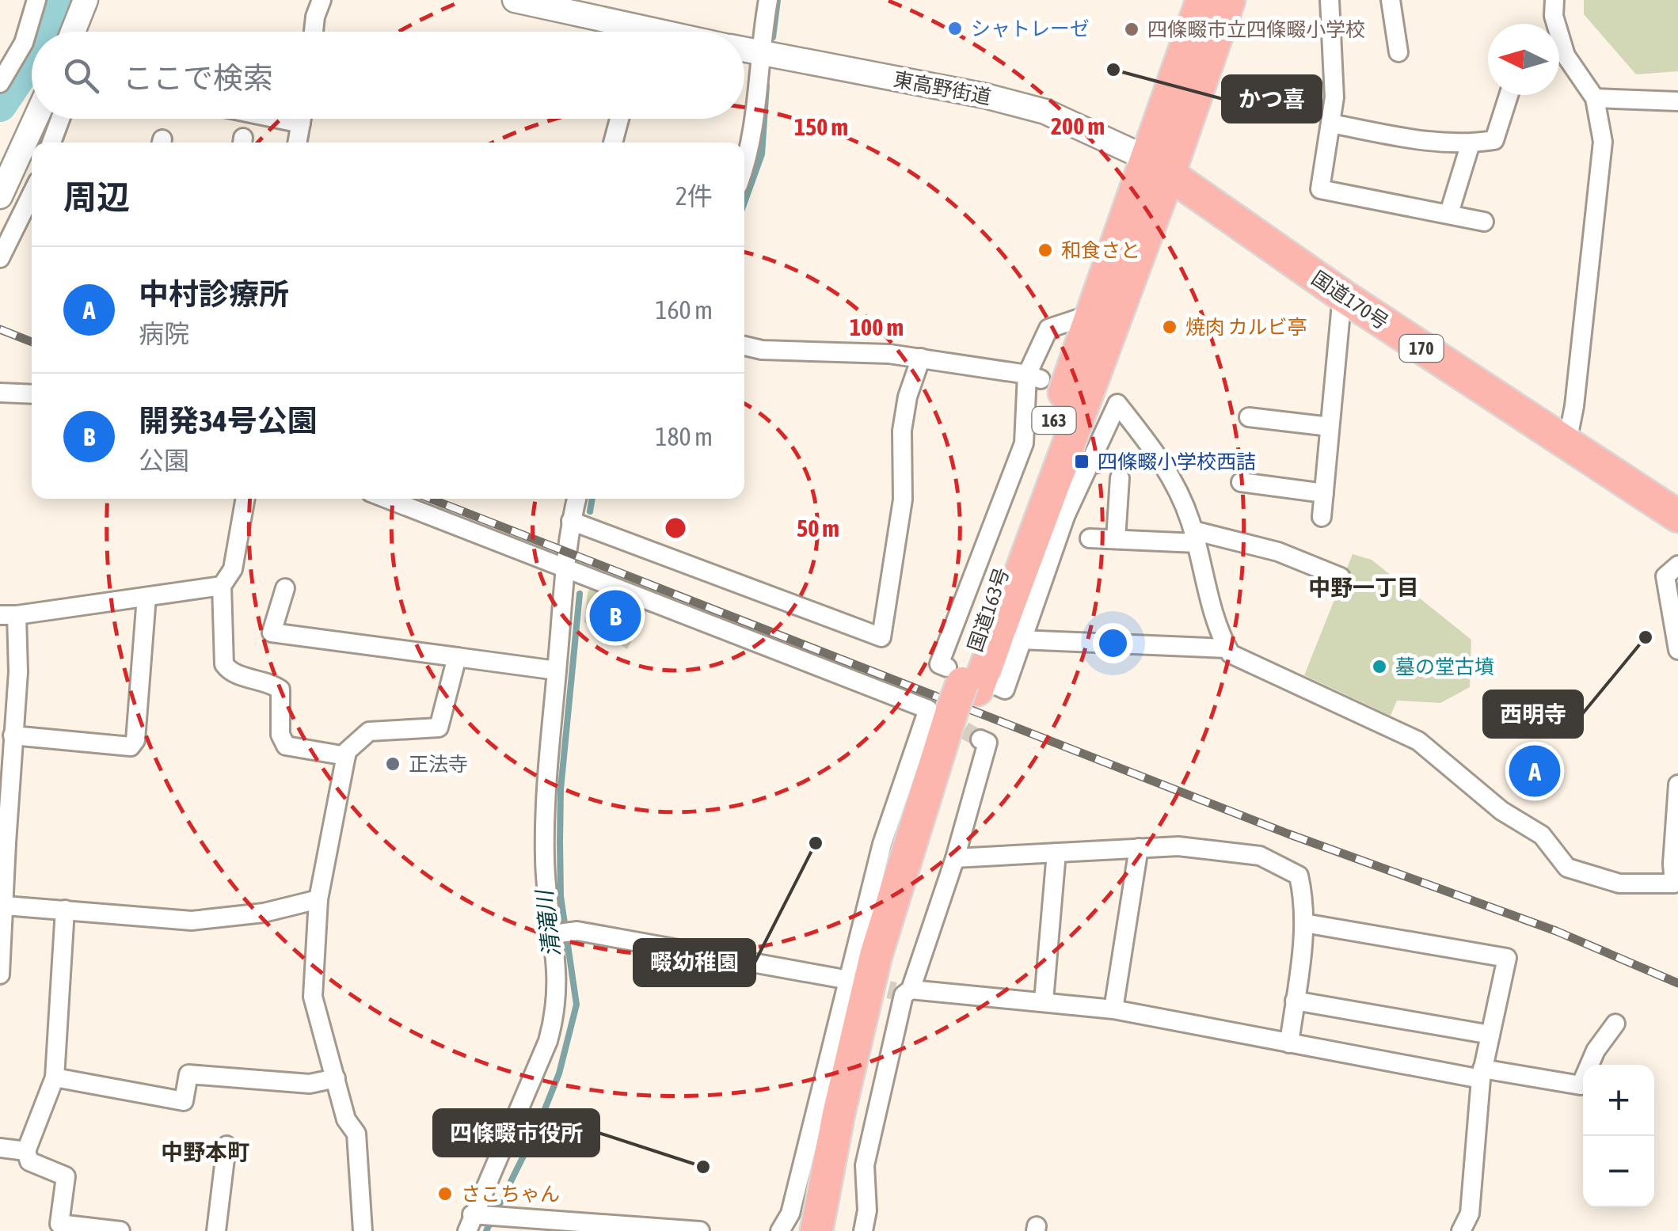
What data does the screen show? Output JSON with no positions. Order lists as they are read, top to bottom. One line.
{"streets":{"highway":["国道170号","170","163","国道163号"],"street":["東高野街道"]},"crossings":[["東高野街道","国道170号"],["東高野街道","163"],["東高野街道","国道163号"],["国道170号","163"],["国道170号","国道163号"],["163","国道163号"]],"districts":["中野一丁目","中野本町"],"water":["清滝川"],"places":{"other":["シャトレーゼ","四條畷市立四條畷小学校","かつ喜","和食さと","焼肉 カルビ亭","西明寺","墓の堂古墳","正法寺","畷幼稚園","四條畷市役所","さこちゃん"],"transit":["四條畷小学校西詰"]},"north":"left","page":{"search":"ここで検索","heading":["周辺","2件"],"list":[{"mark":"A","name":"中村診療所","note":"病院","value":"160 m"},{"mark":"B","name":"開発34号公園","note":"公園","value":"180 m"}],"pins":["B","A"],"map_buttons":["+","−"]},"rings":["200 m","150 m","100 m","50 m"]}
